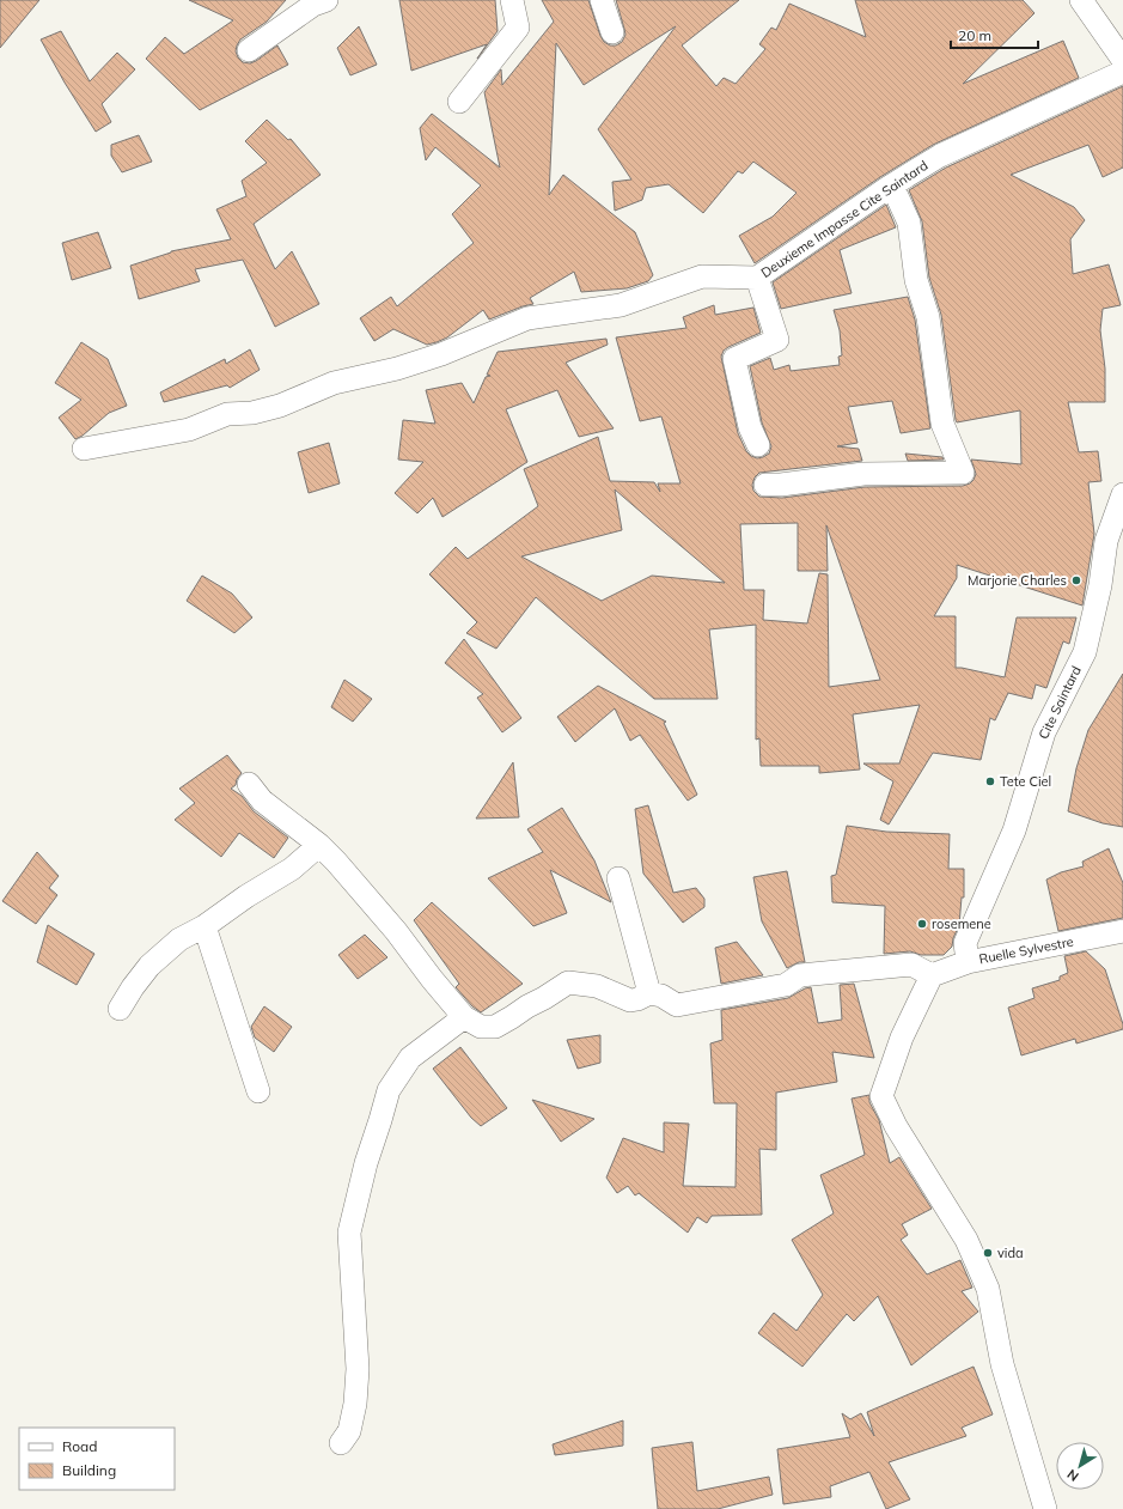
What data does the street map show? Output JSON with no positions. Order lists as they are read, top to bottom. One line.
{"streets":{"street":["Deuxieme Impasse Cite Saintard","Cite Saintard","Ruelle Sylvestre"]},"crossings":[["Cite Saintard","Ruelle Sylvestre"]],"places":["Marjorie Charles","Tete Ciel","rosemene","vida"],"legend":["Road","Building"],"scale_bar":"20 m","north":"bottom left"}
